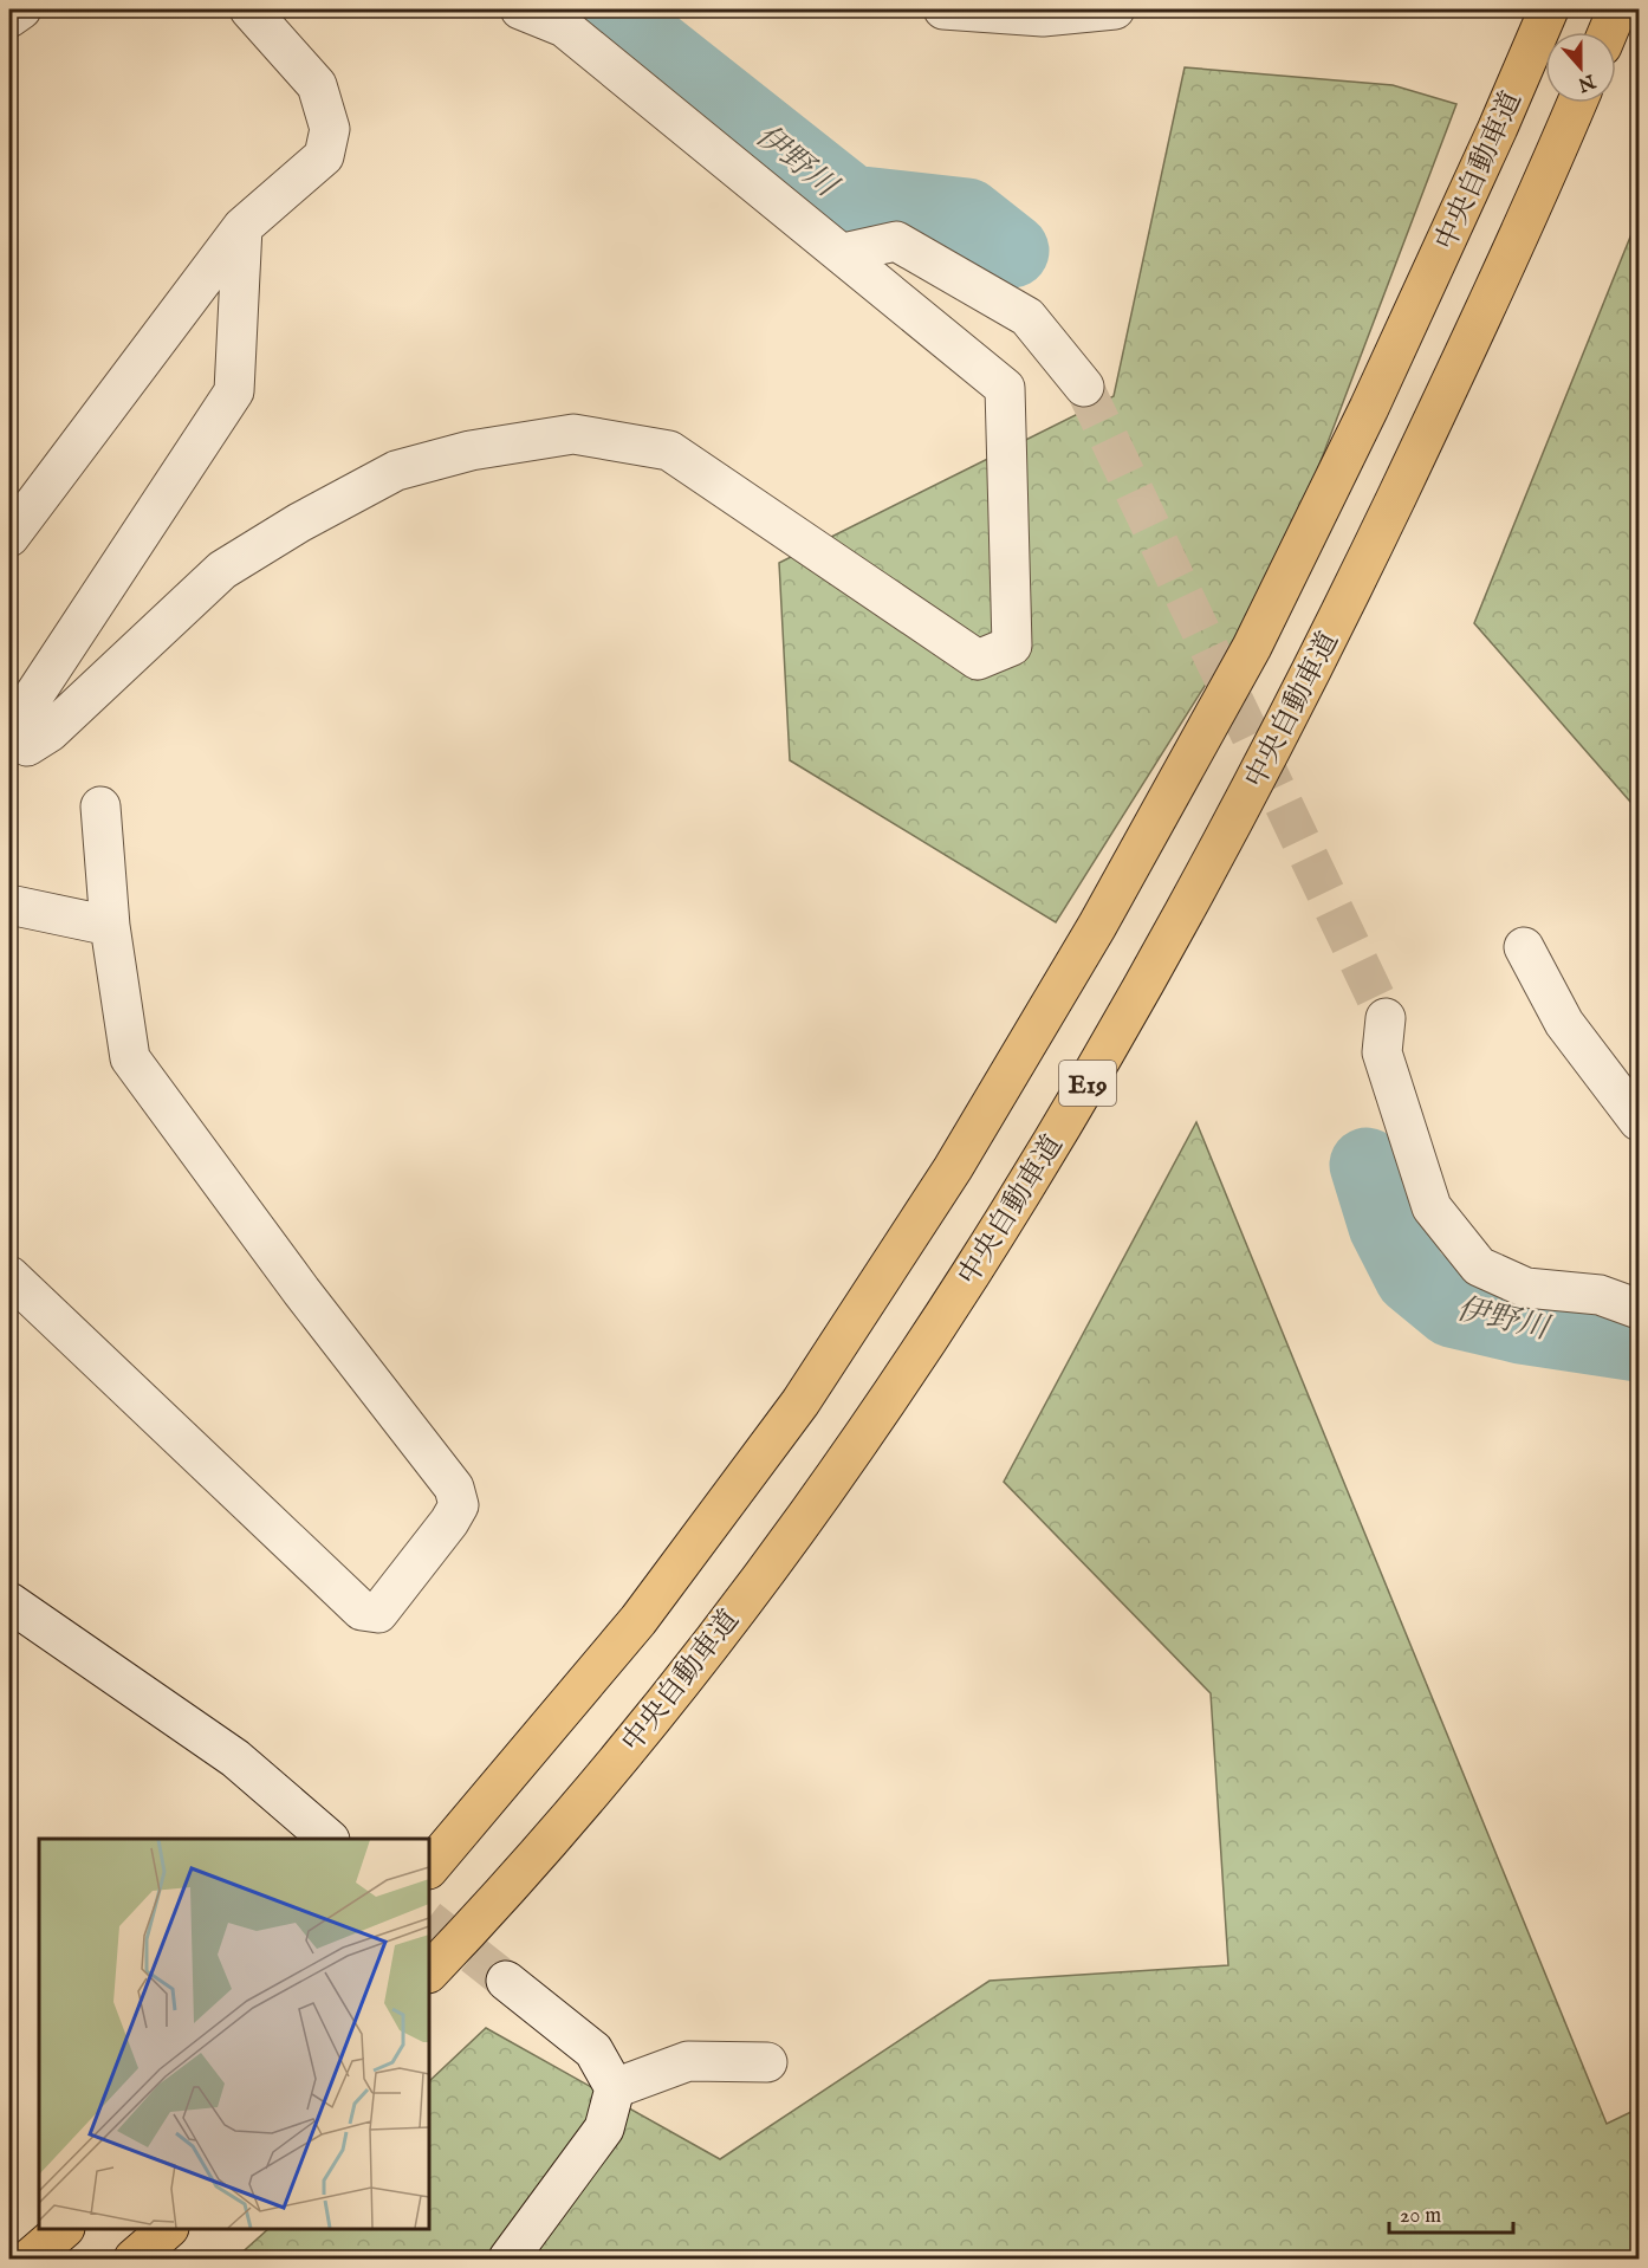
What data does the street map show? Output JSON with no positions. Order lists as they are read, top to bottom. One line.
{"streets":{"highway":["中央自動車道","E19"]},"water":["伊野川"],"scale_bar":"20 m","north":"bottom"}
